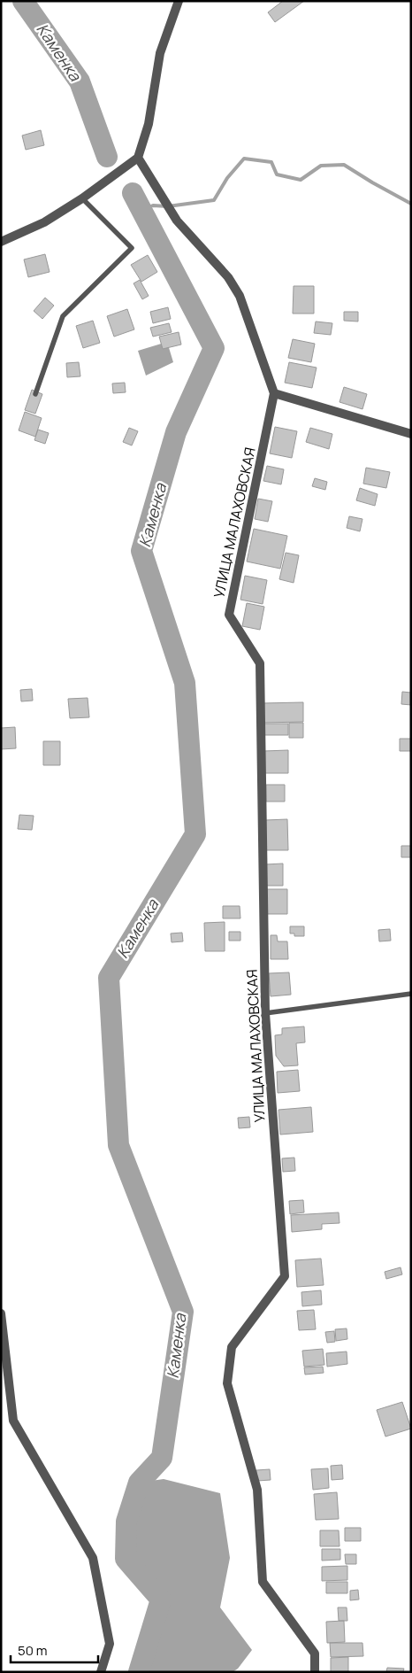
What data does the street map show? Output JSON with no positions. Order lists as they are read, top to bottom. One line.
{"streets":{"street":["УЛИЦА МАЛАХОВСКАЯ"]},"water":["Каменка"],"scale_bar":"50 m"}
